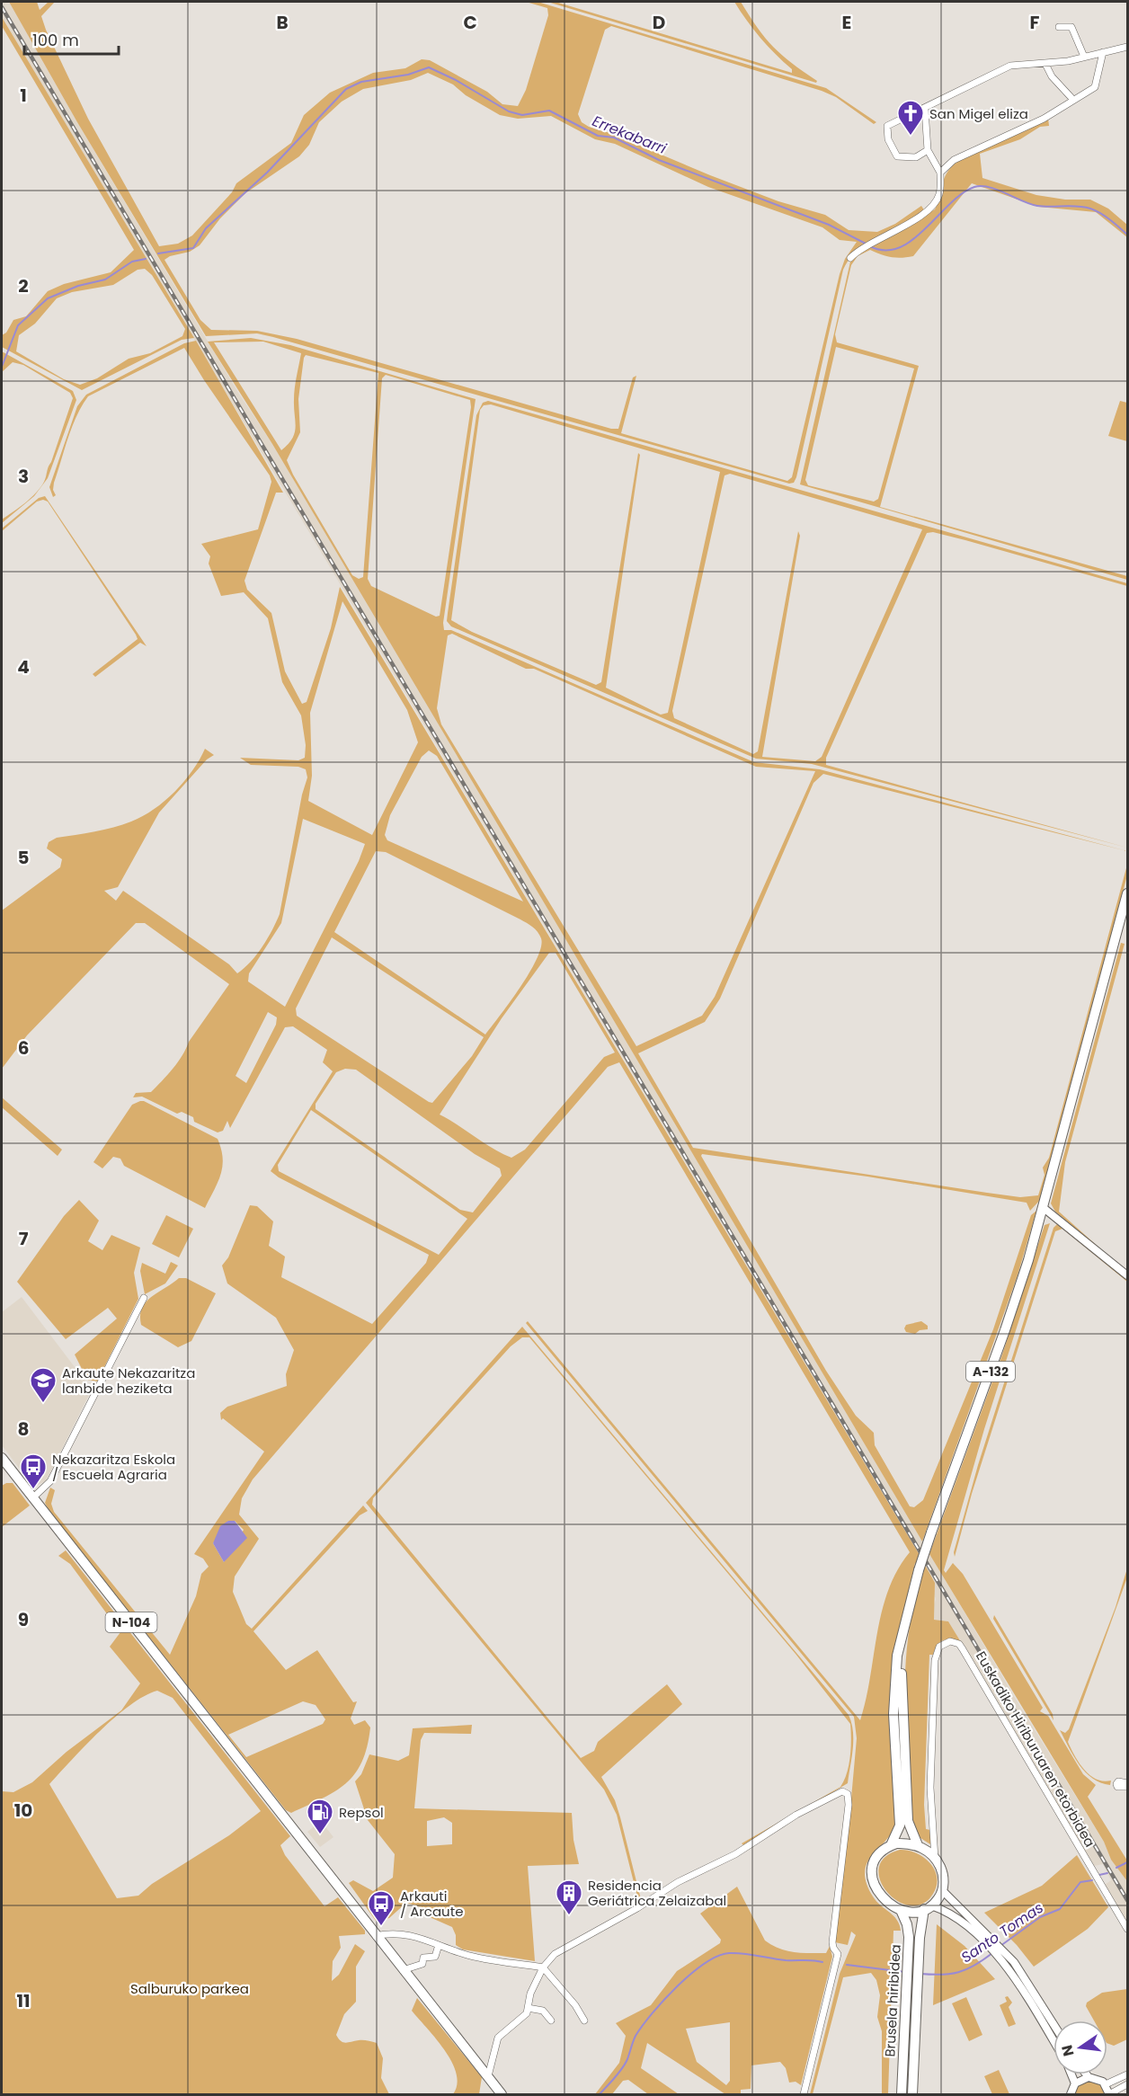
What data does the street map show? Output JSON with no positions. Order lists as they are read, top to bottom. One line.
{"streets":{"main road":["A-132","N-104","Brusela hiribidea"],"street":["Euskadiko Hiriburuaren etorbidea"]},"crossings":[["A-132","Euskadiko Hiriburuaren etorbidea"],["A-132","Brusela hiribidea"],["Euskadiko Hiriburuaren etorbidea","Brusela hiribidea"]],"water":["Errekabarri","Santo Tomas"],"parks":["Salburuko parkea"],"places":{"church":["San Migel eliza"],"school or university":["Arkaute Nekazaritza lanbide heziketa"],"bus stop":["Nekazaritza Eskola / Escuela Agraria","Arkauti / Arcaute"],"fuel station":["Repsol"],"building":["Residencia Geriátrica Zelaizabal"]},"scale_bar":"100 m","north":"left","grid":{"columns":["B","C","D","E","F"],"rows":["1","2","3","4","5","6","7","8","9","10","11"]}}
